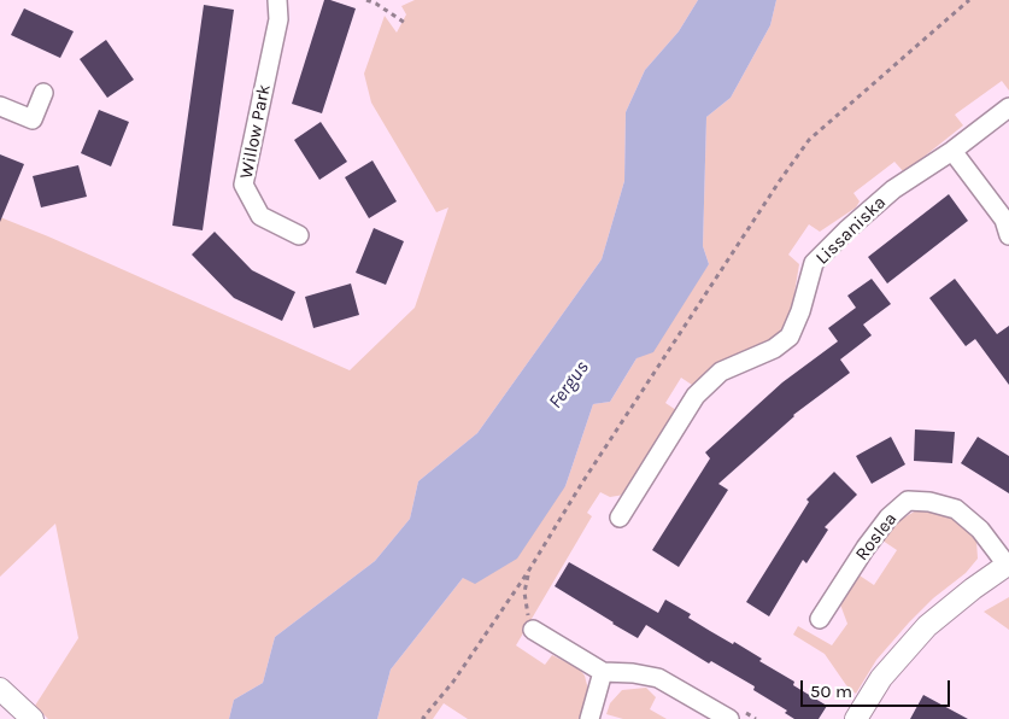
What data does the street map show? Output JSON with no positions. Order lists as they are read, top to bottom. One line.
{"streets":{"street":["Willow Park","Lissaniska","Roslea"]},"water":["Fergus"],"scale_bar":"50 m"}
